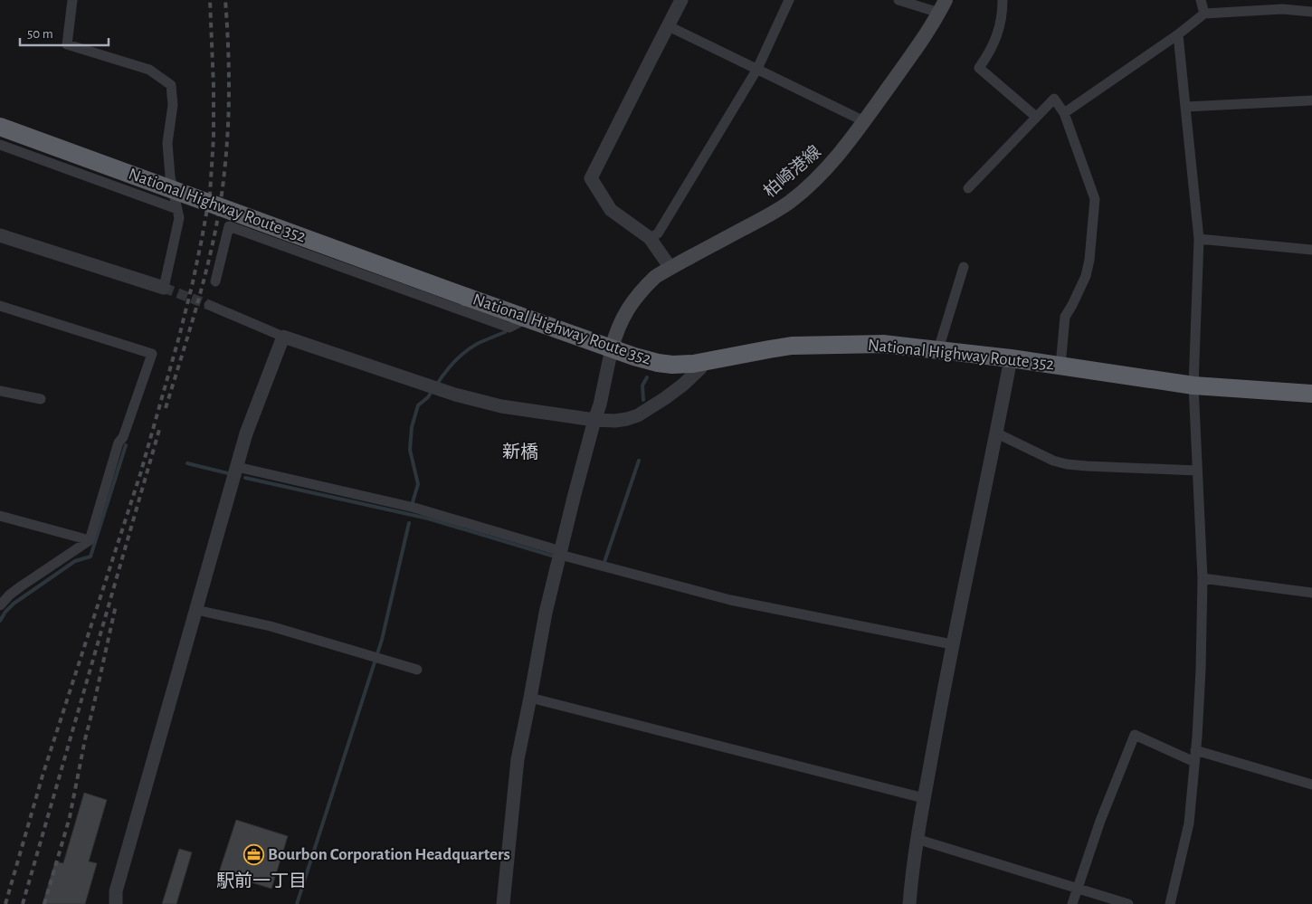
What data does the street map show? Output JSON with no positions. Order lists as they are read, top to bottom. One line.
{"streets":{"highway":["National Highway Route 352"],"main road":["柏崎港線"]},"crossings":[["柏崎港線","National Highway Route 352"]],"districts":["新橋","駅前一丁目"],"places":{"office":["Bourbon Corporation Headquarters"]},"scale_bar":"50 m"}
